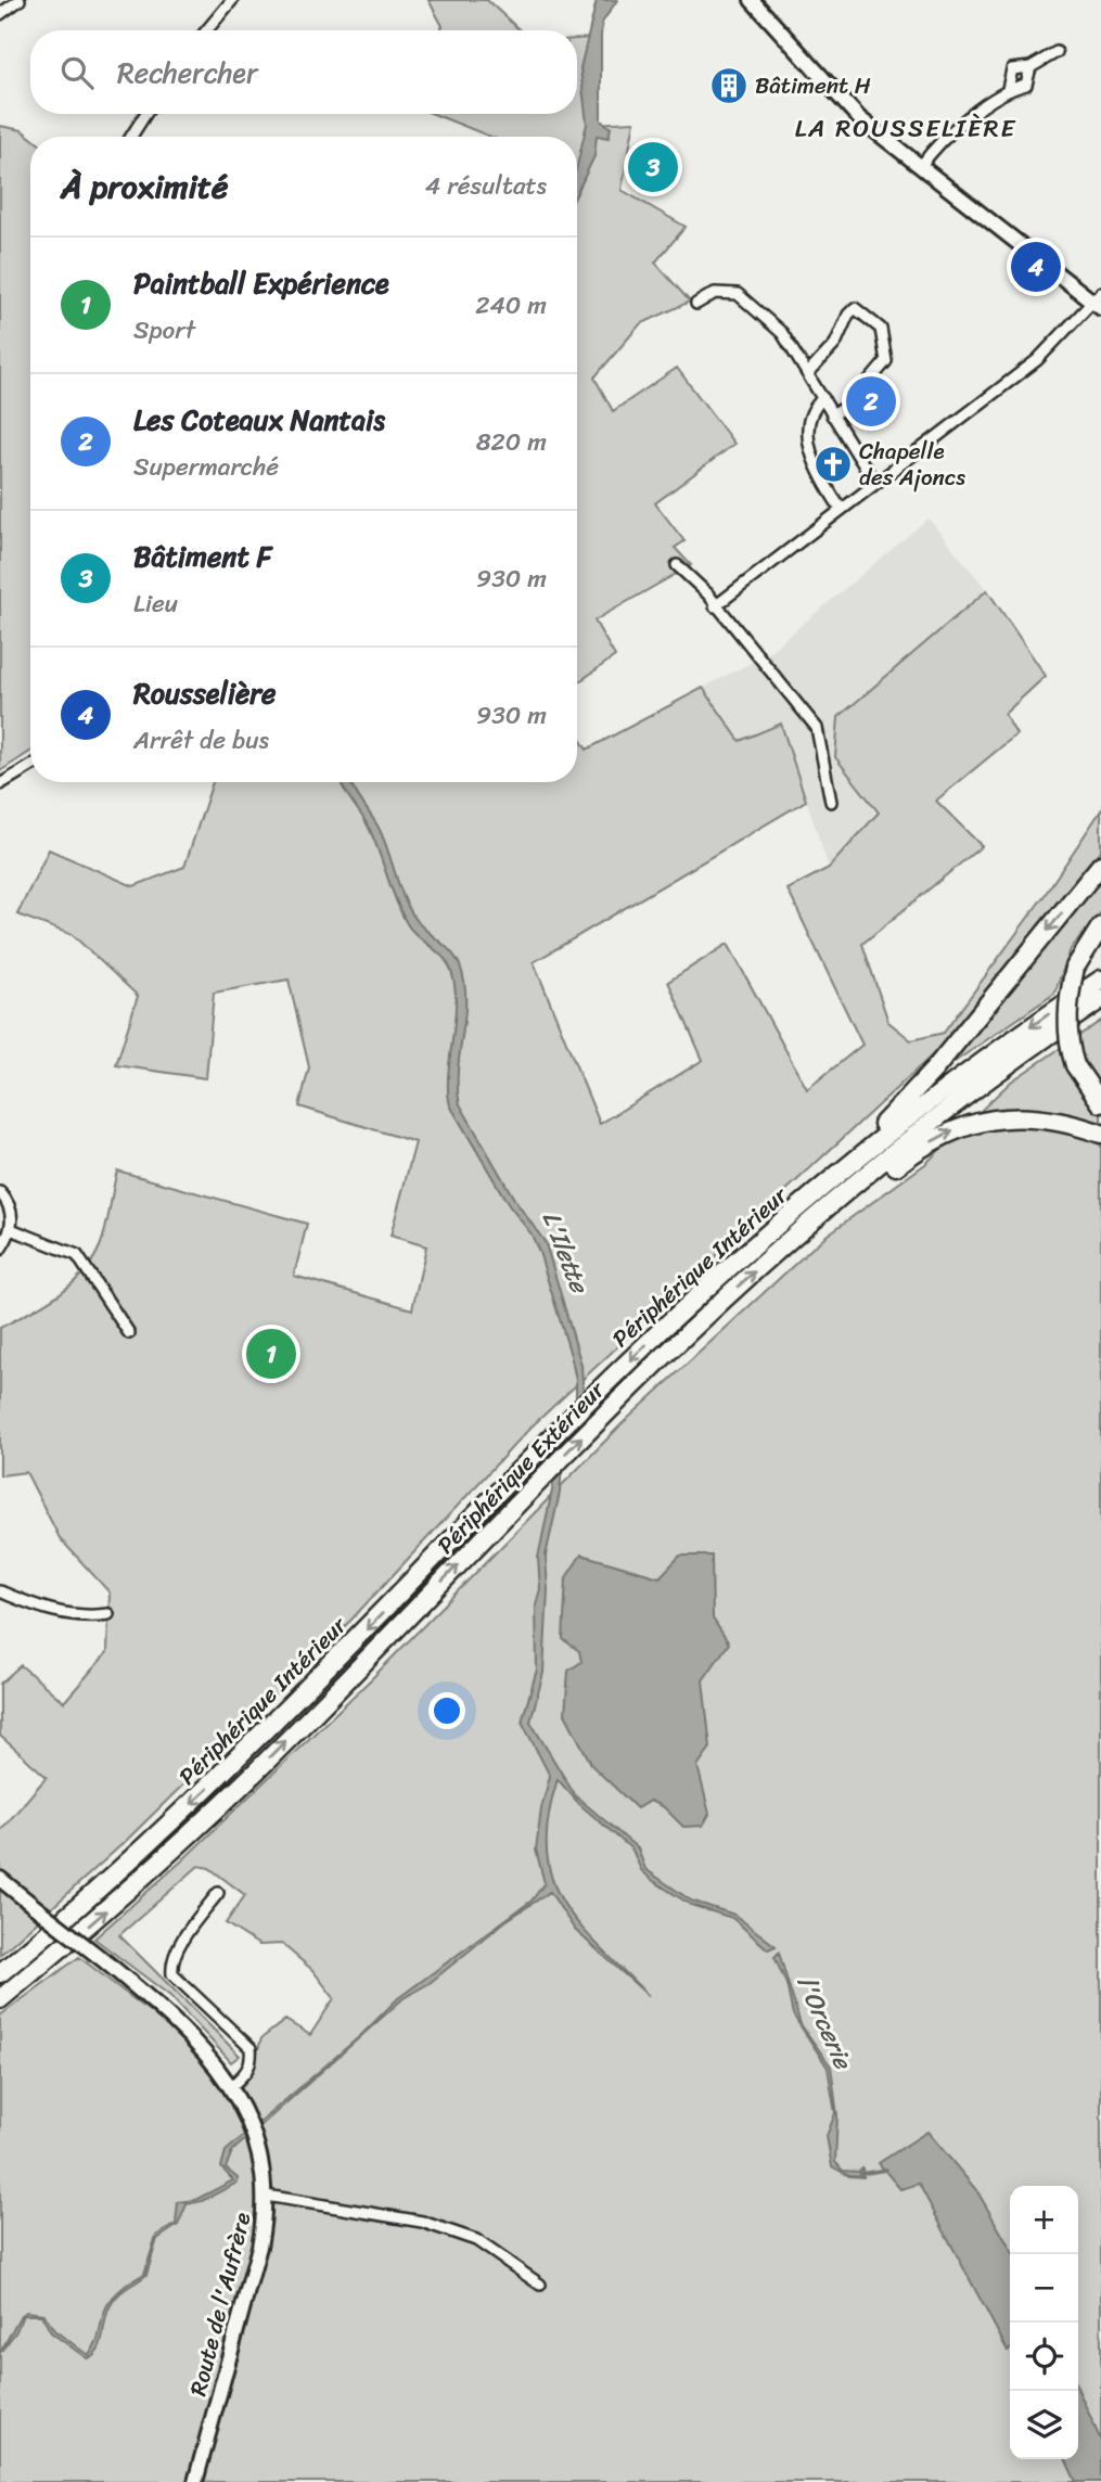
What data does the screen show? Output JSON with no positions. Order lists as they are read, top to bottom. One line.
{"streets":{"highway":["Périphérique Intérieur","Périphérique Extérieur"],"street":["Route de l'Aufrère"]},"one_way":["Périphérique Intérieur","Périphérique Extérieur"],"districts":["LA ROUSSELIÈRE"],"water":["L'Ilette","l'Orcerie"],"places":{"building":["Bâtiment H"],"church":["Chapelle des Ajoncs"]},"page":{"search":"Rechercher","heading":["À proximité","4 résultats"],"pins":["3","4","2","1"],"list":[{"mark":"1","name":"Paintball Expérience","note":"Sport","value":"240 m"},{"mark":"2","name":"Les Coteaux Nantais","note":"Supermarché","value":"820 m"},{"mark":"3","name":"Bâtiment F","note":"Lieu","value":"930 m"},{"mark":"4","name":"Rousselière","note":"Arrêt de bus","value":"930 m"}],"map_buttons":["+","−"]}}
